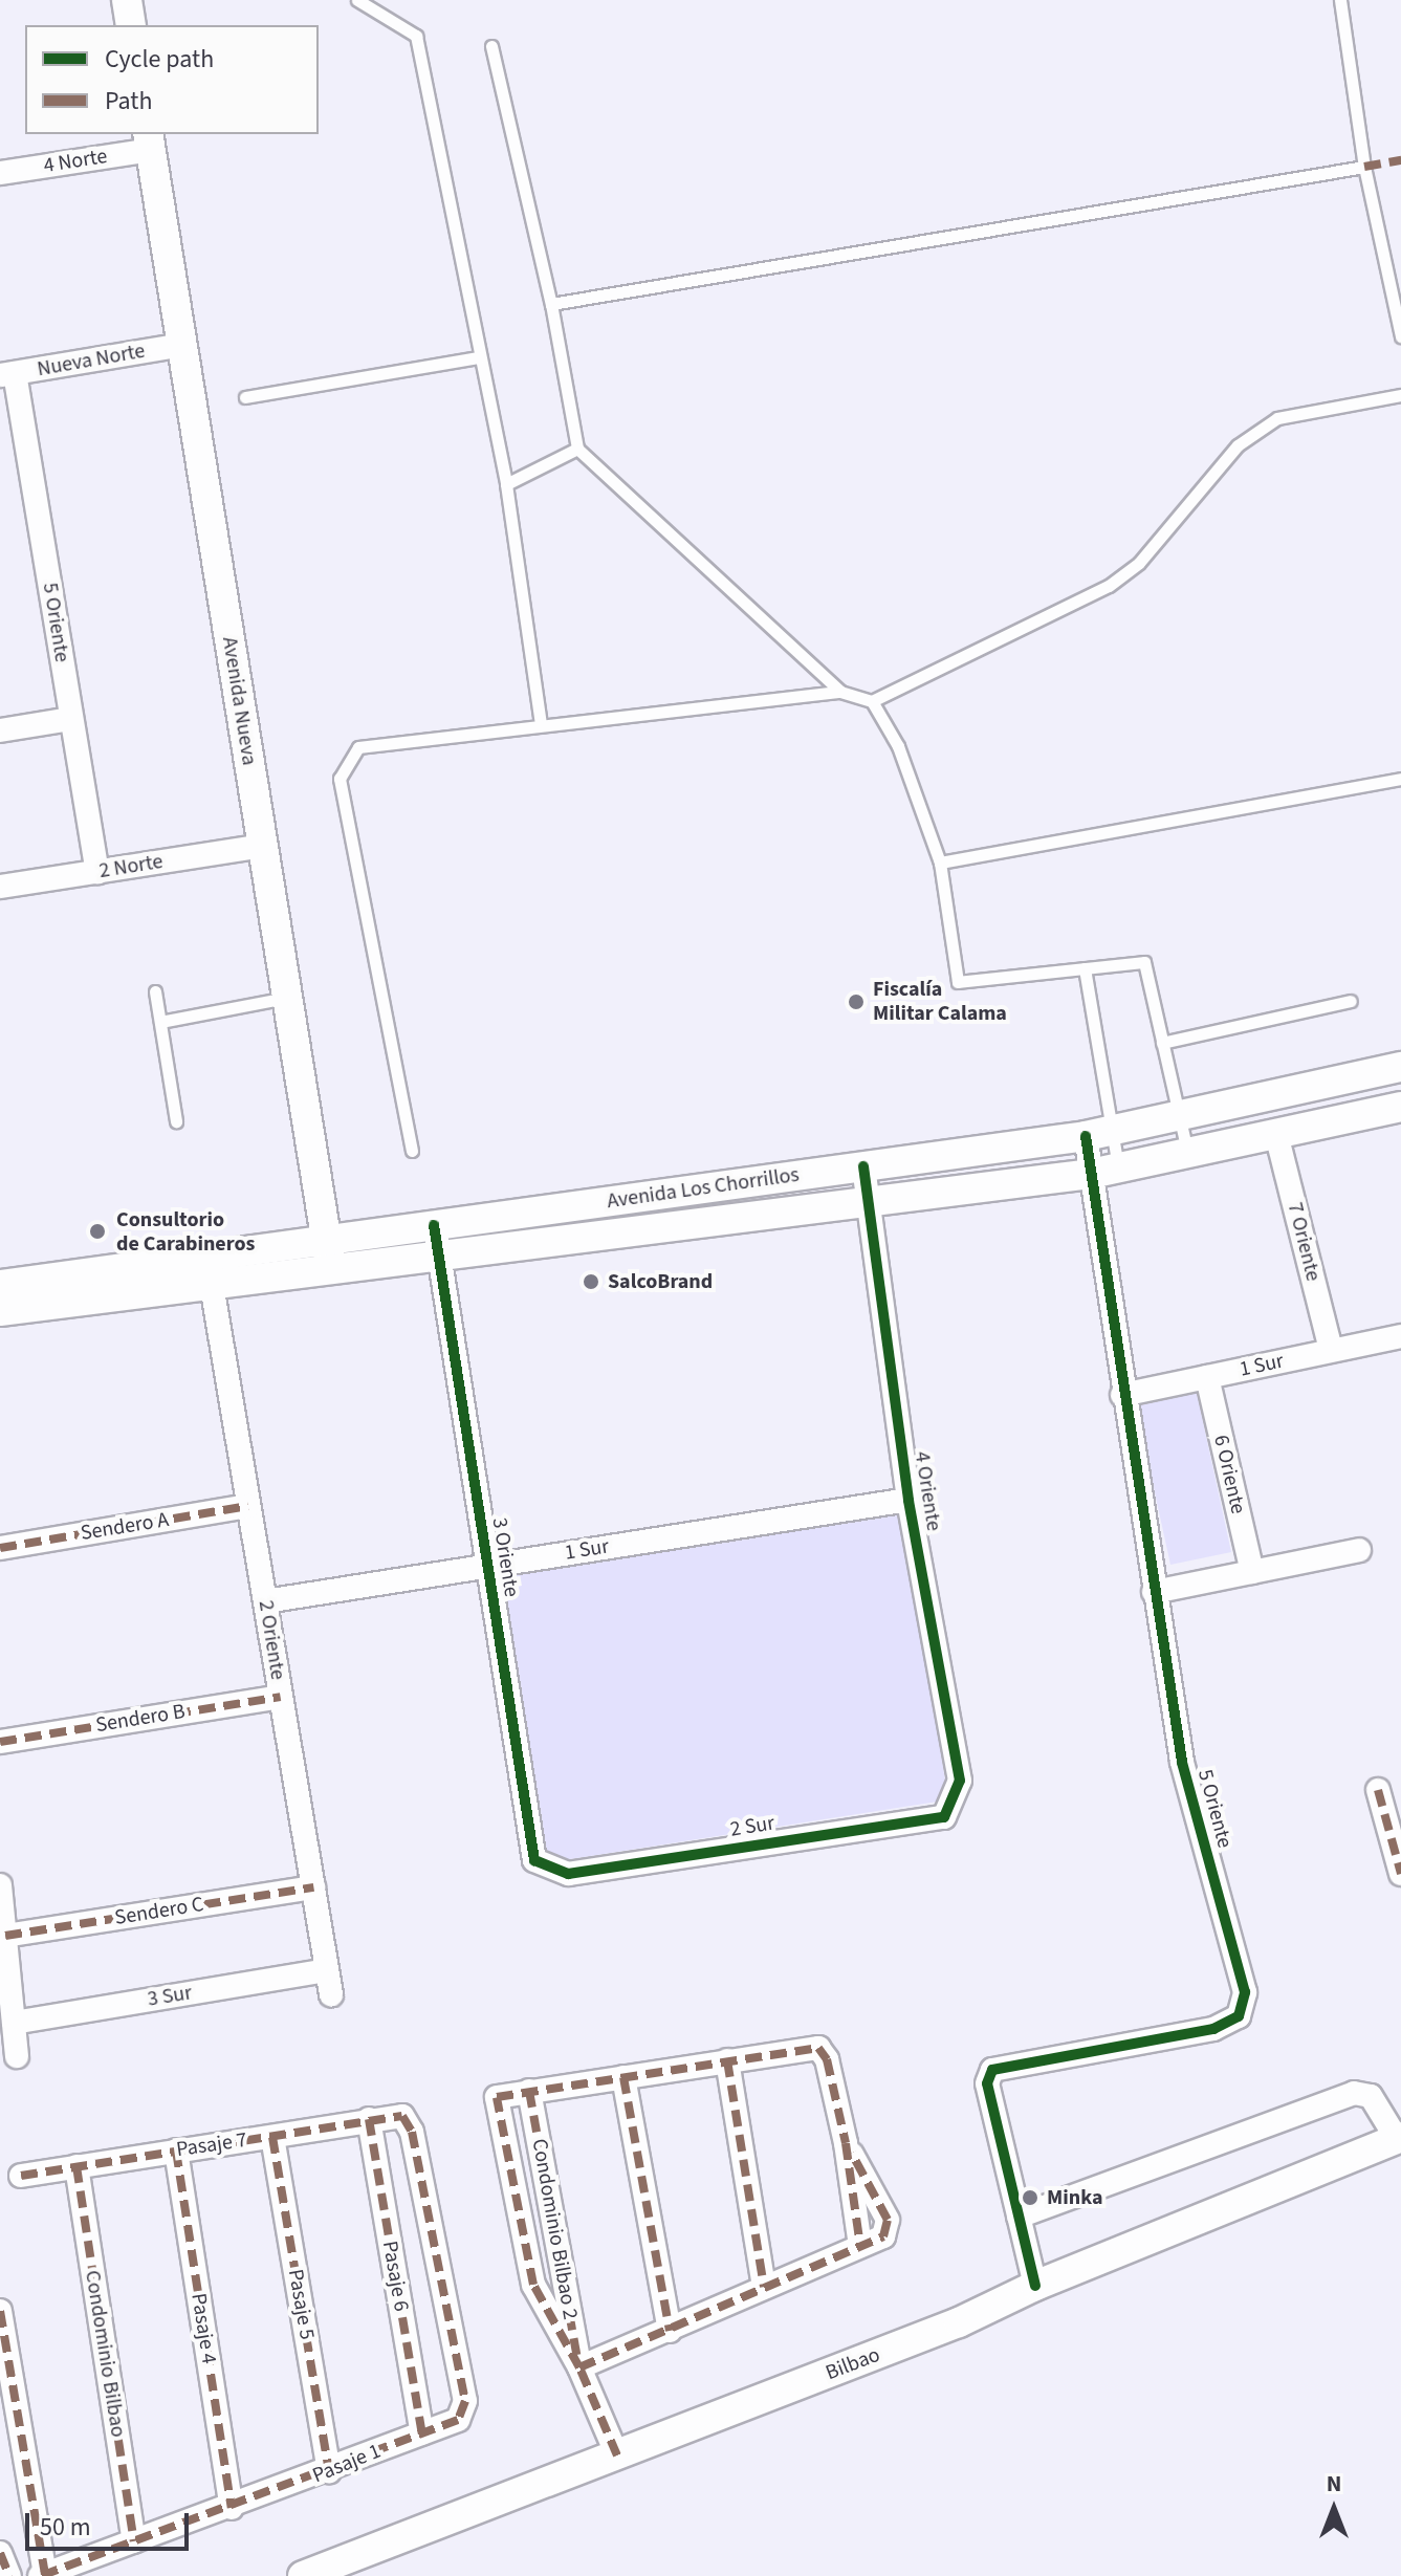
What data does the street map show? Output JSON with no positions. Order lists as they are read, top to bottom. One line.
{"streets":{"street":["4 Norte","Nueva Norte","5 Oriente","Avenida Nueva","2 Norte","Avenida Los Chorrillos","7 Oriente","1 Sur","6 Oriente","4 Oriente","Sendero A","3 Oriente","2 Oriente","Sendero B","2 Sur","Sendero C","3 Sur","Pasaje 7","Condominio Bilbao 2","Pasaje 6","Pasaje 5","Pasaje 4","Condominio Bilbao","Bilbao","Pasaje 1"]},"crossings":[["4 Norte","Avenida Nueva"],["Nueva Norte","5 Oriente"],["Nueva Norte","Avenida Nueva"],["5 Oriente","2 Norte"],["5 Oriente","Avenida Los Chorrillos"],["5 Oriente","1 Sur"],["5 Oriente","Bilbao"],["Avenida Nueva","2 Norte"],["Avenida Nueva","Avenida Los Chorrillos"],["Avenida Los Chorrillos","7 Oriente"],["Avenida Los Chorrillos","4 Oriente"],["Avenida Los Chorrillos","3 Oriente"],["Avenida Los Chorrillos","2 Oriente"],["7 Oriente","1 Sur"],["1 Sur","6 Oriente"],["1 Sur","4 Oriente"],["1 Sur","3 Oriente"],["1 Sur","2 Oriente"],["4 Oriente","2 Sur"],["Sendero A","2 Oriente"],["3 Oriente","2 Sur"],["2 Oriente","Sendero B"],["2 Oriente","Sendero C"],["2 Oriente","3 Sur"],["Pasaje 7","Pasaje 6"],["Pasaje 7","Pasaje 5"],["Pasaje 7","Pasaje 4"],["Pasaje 7","Condominio Bilbao"],["Condominio Bilbao 2","Bilbao"],["Pasaje 6","Pasaje 1"],["Pasaje 5","Pasaje 1"],["Pasaje 4","Pasaje 1"],["Condominio Bilbao","Pasaje 1"]],"places":["Fiscalía Militar Calama","Consultorio de Carabineros","SalcoBrand","Minka"],"legend":["Cycle path","Path"],"scale_bar":"50 m","north":"top"}
